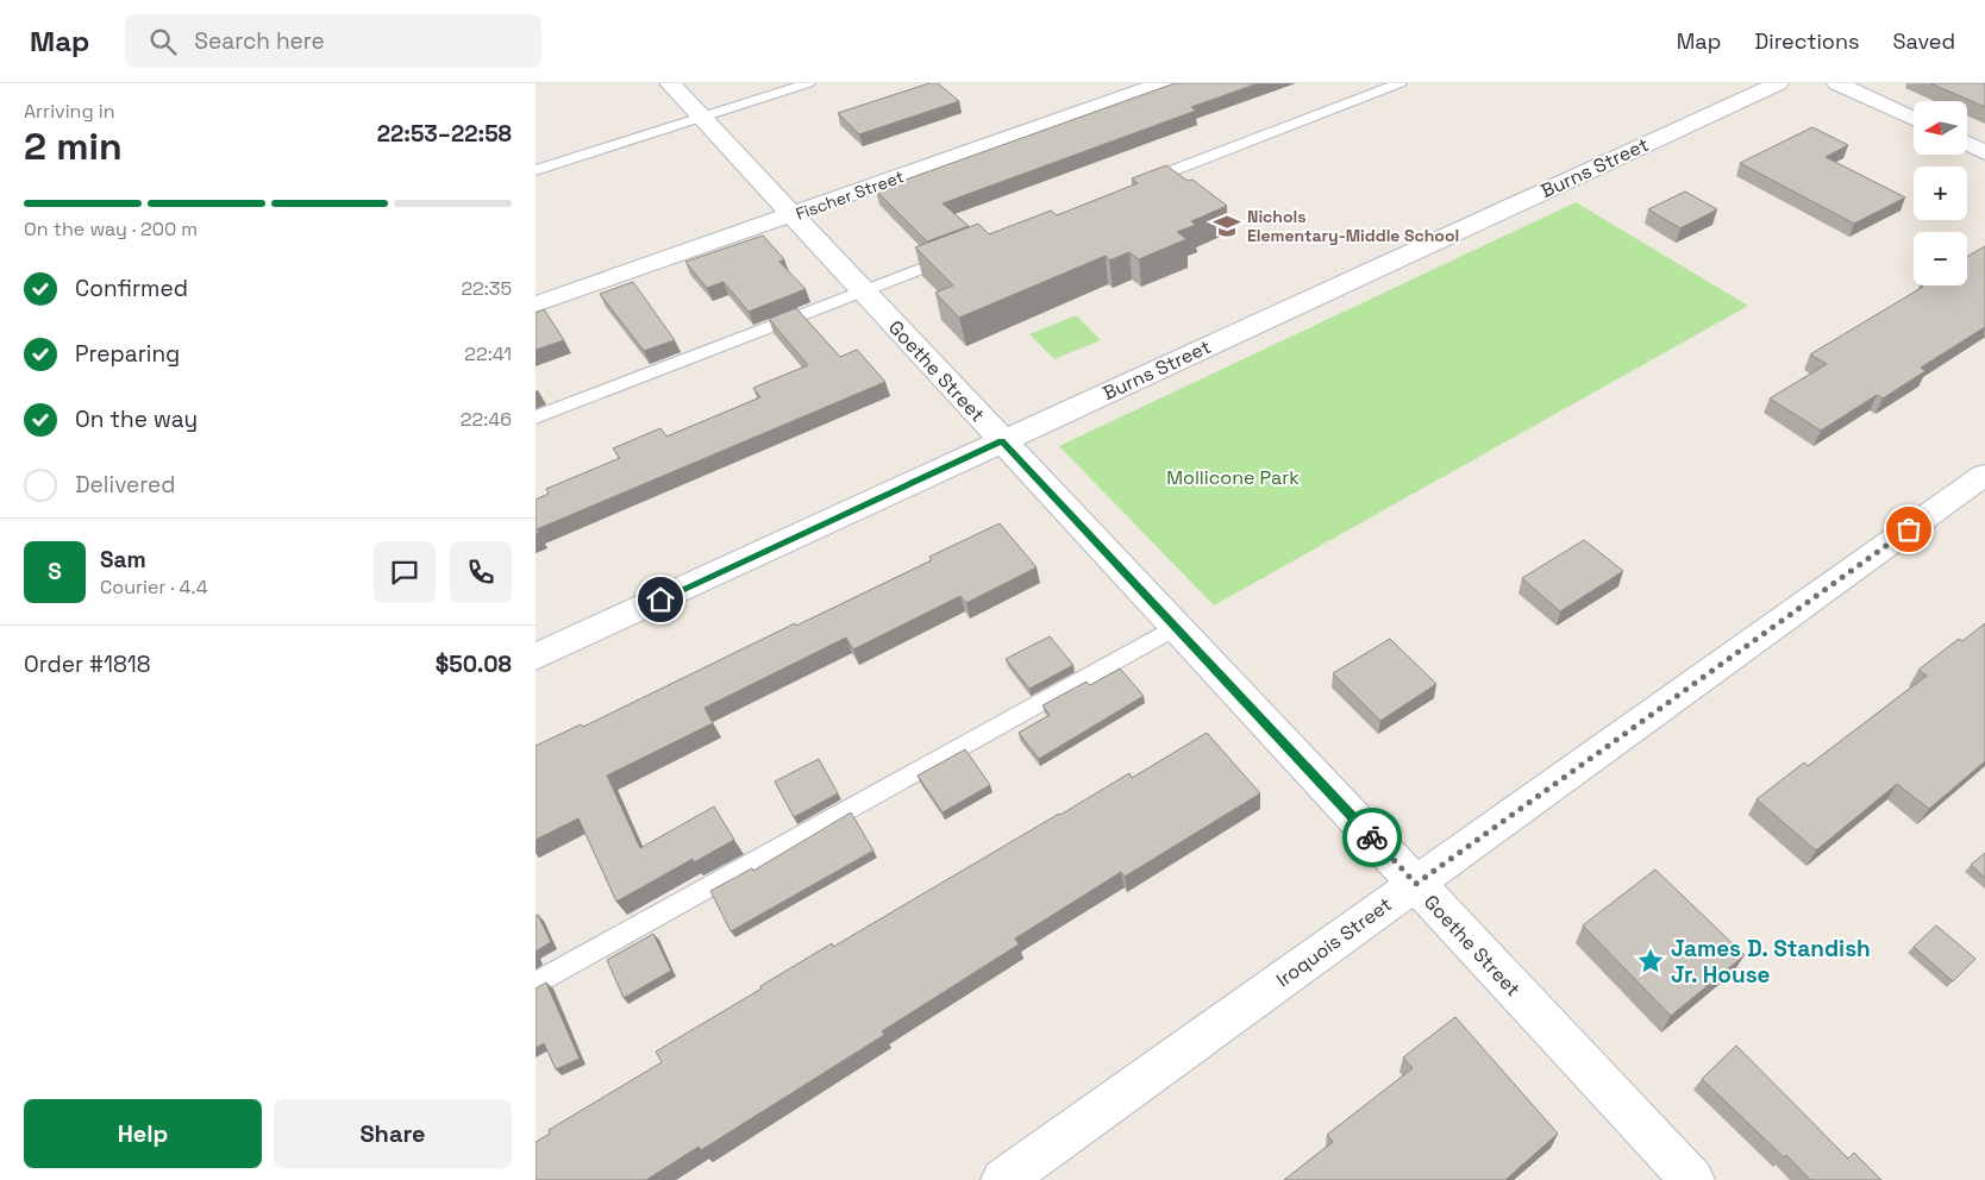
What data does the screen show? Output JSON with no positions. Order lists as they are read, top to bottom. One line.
{"streets":{"street":["Burns Street","Fischer Street","Goethe Street","Iroquois Street"]},"crossings":[["Burns Street","Goethe Street"],["Fischer Street","Goethe Street"],["Goethe Street","Iroquois Street"]],"parks":["Mollicone Park"],"places":{"school or university":["Nichols Elementary-Middle School"],"place":["James D. Standish Jr. House"]},"north":"left","page":{"header":"Map","search":"Search here","nav":["Map","Directions","Saved"],"heading":["2 min","Arriving in","22:53–22:58"],"panel":["Sam","Courier · 4.4","Order #1818","$50.08"],"map_buttons":["+","−"],"bar":"On the way · 200 m","list":[["Confirmed","22:35"],["Preparing","22:41"],["On the way","22:46"],"Delivered"],"round":"S","buttons":["Help","Share"]}}
